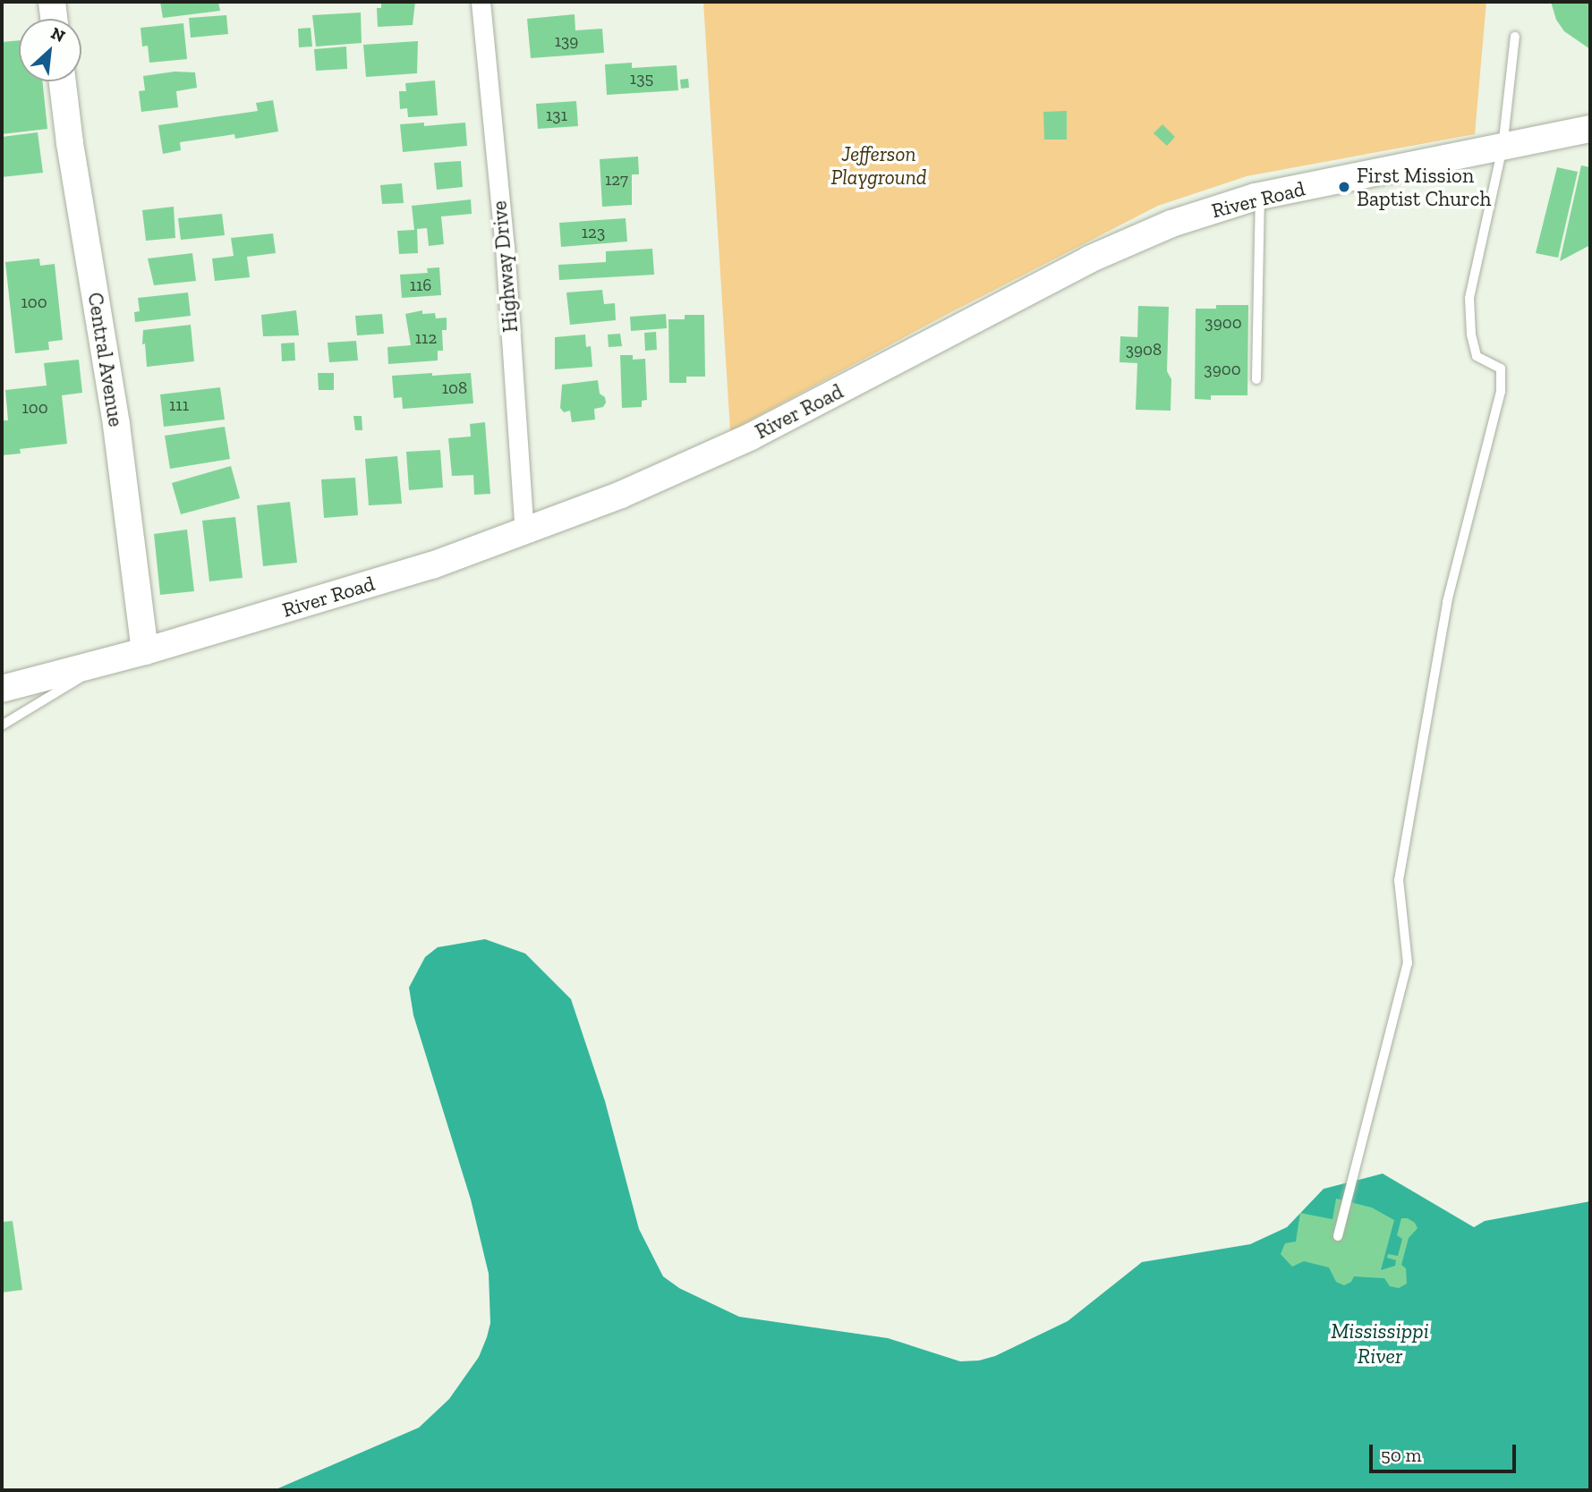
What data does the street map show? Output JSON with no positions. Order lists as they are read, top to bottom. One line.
{"streets":{"main road":["River Road","Central Avenue"],"street":["Highway Drive"]},"crossings":[["River Road","Highway Drive"],["River Road","Central Avenue"]],"water":["Mississippi River"],"parks":["Jefferson Playground"],"places":["First Mission Baptist Church"],"house_numbers":["139","135","131","127","123","116","100","3900","112","3908","3900","108","111","100"],"scale_bar":"50 m","north":"top right"}
